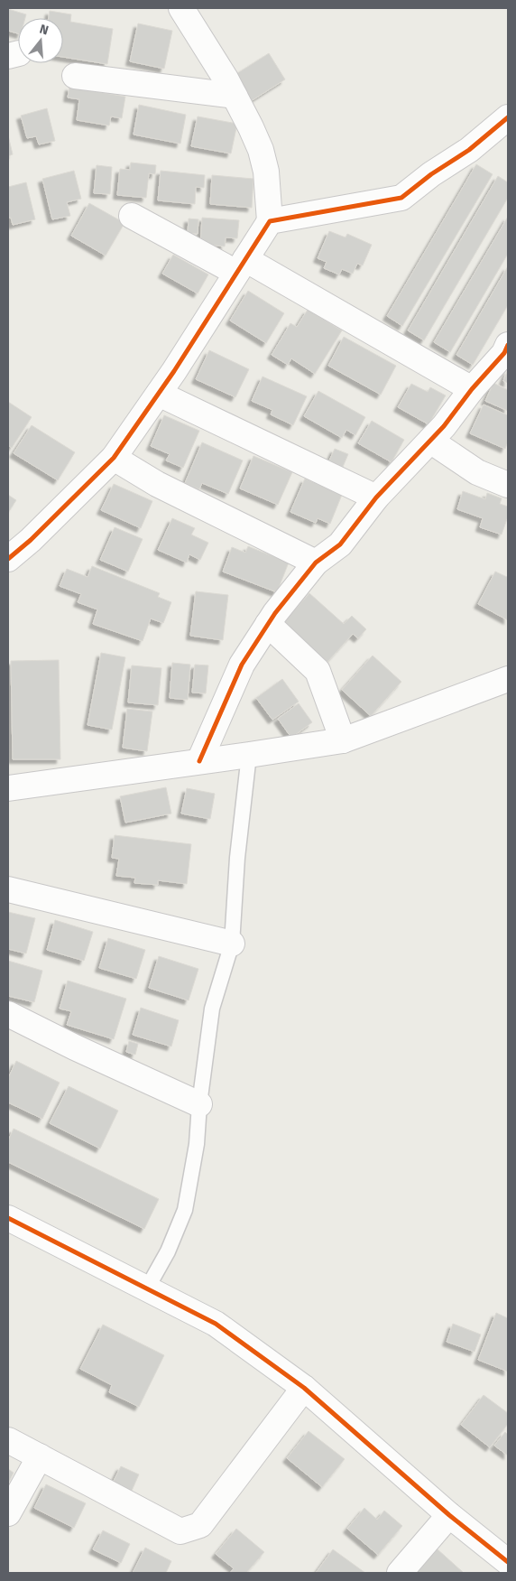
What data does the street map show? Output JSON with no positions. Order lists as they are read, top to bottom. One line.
{"north":"top"}
